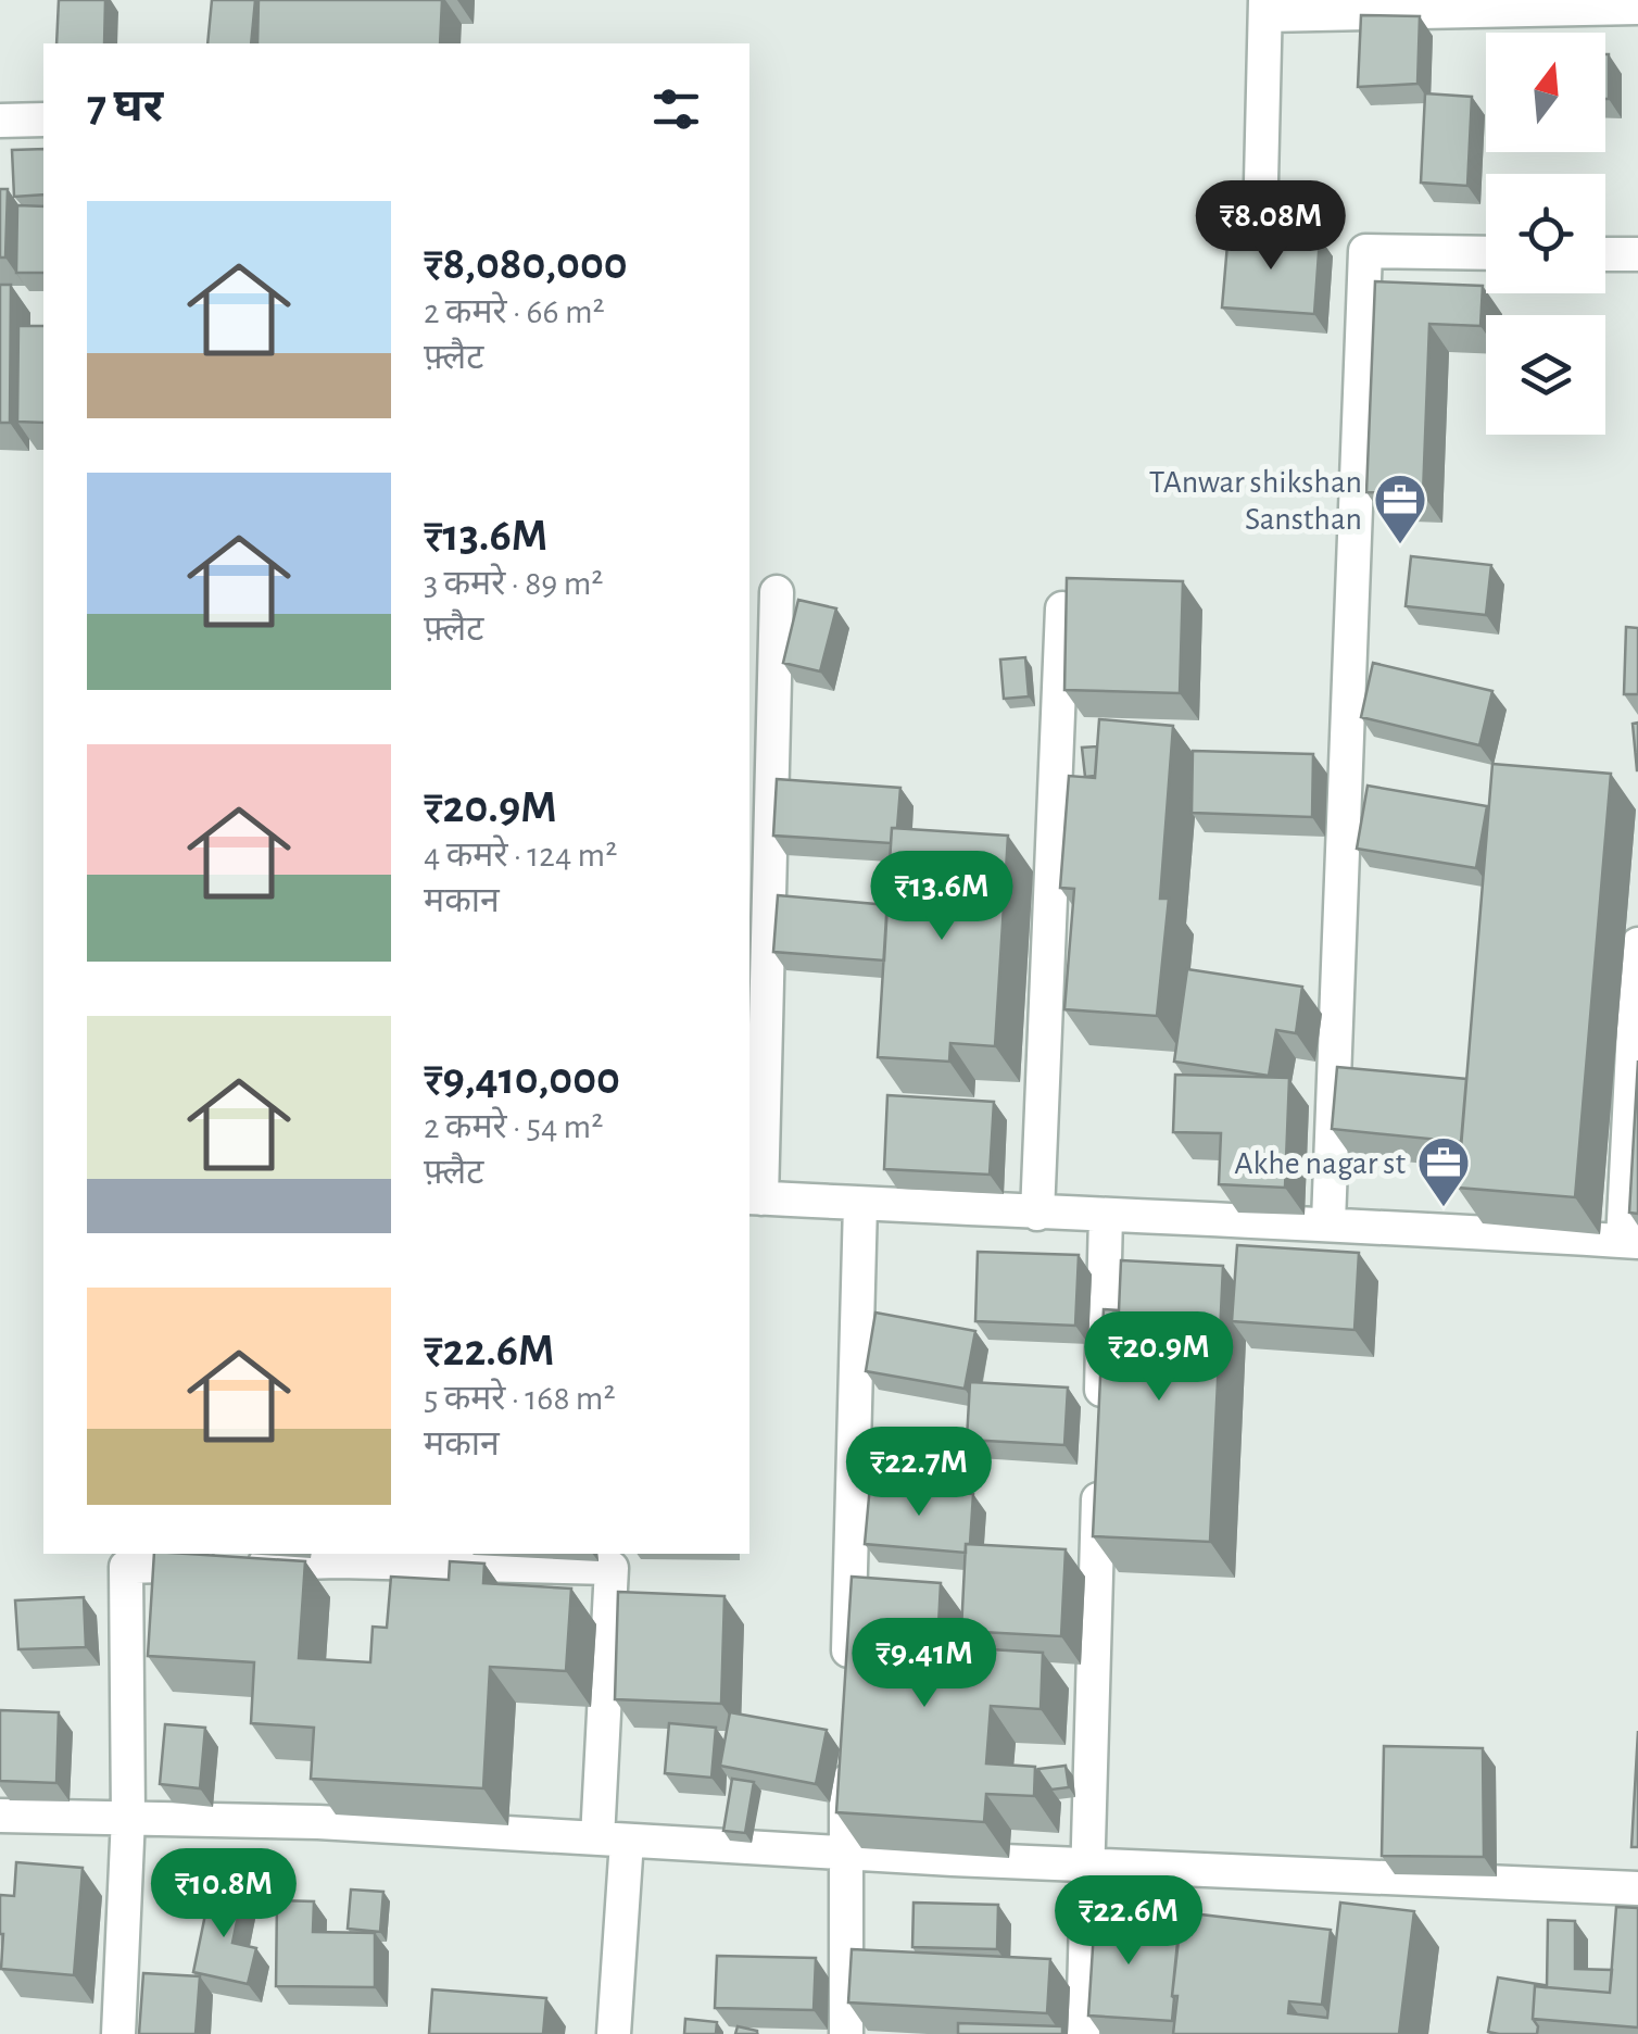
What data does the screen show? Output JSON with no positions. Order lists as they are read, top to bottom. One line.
{"places":{"office":["TAnwar shikshan Sansthan","Akhe nagar st"]},"north":"top","page":{"heading":"7 घर","list":[{"name":"₹8,080,000","note":"2 कमरे · 66 m² · फ़्लैट"},{"name":"₹13.6M","note":"3 कमरे · 89 m² · फ़्लैट"},{"name":"₹20.9M","note":"4 कमरे · 124 m² · मकान"},{"name":"₹9,410,000","note":"2 कमरे · 54 m² · फ़्लैट"},{"name":"₹22.6M","note":"5 कमरे · 168 m² · मकान"}],"price":["₹8.08M","₹13.6M","₹20.9M","₹22.7M","₹9.41M","₹10.8M","₹22.6M"]}}
